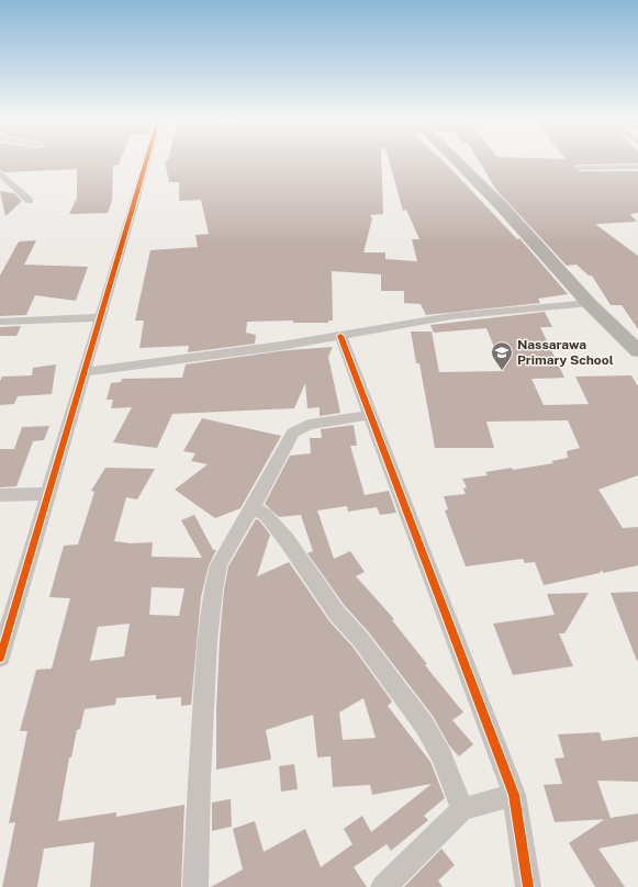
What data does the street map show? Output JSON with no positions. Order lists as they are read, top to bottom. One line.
{"places":{"school or university":["Nassarawa Primary School"]}}
